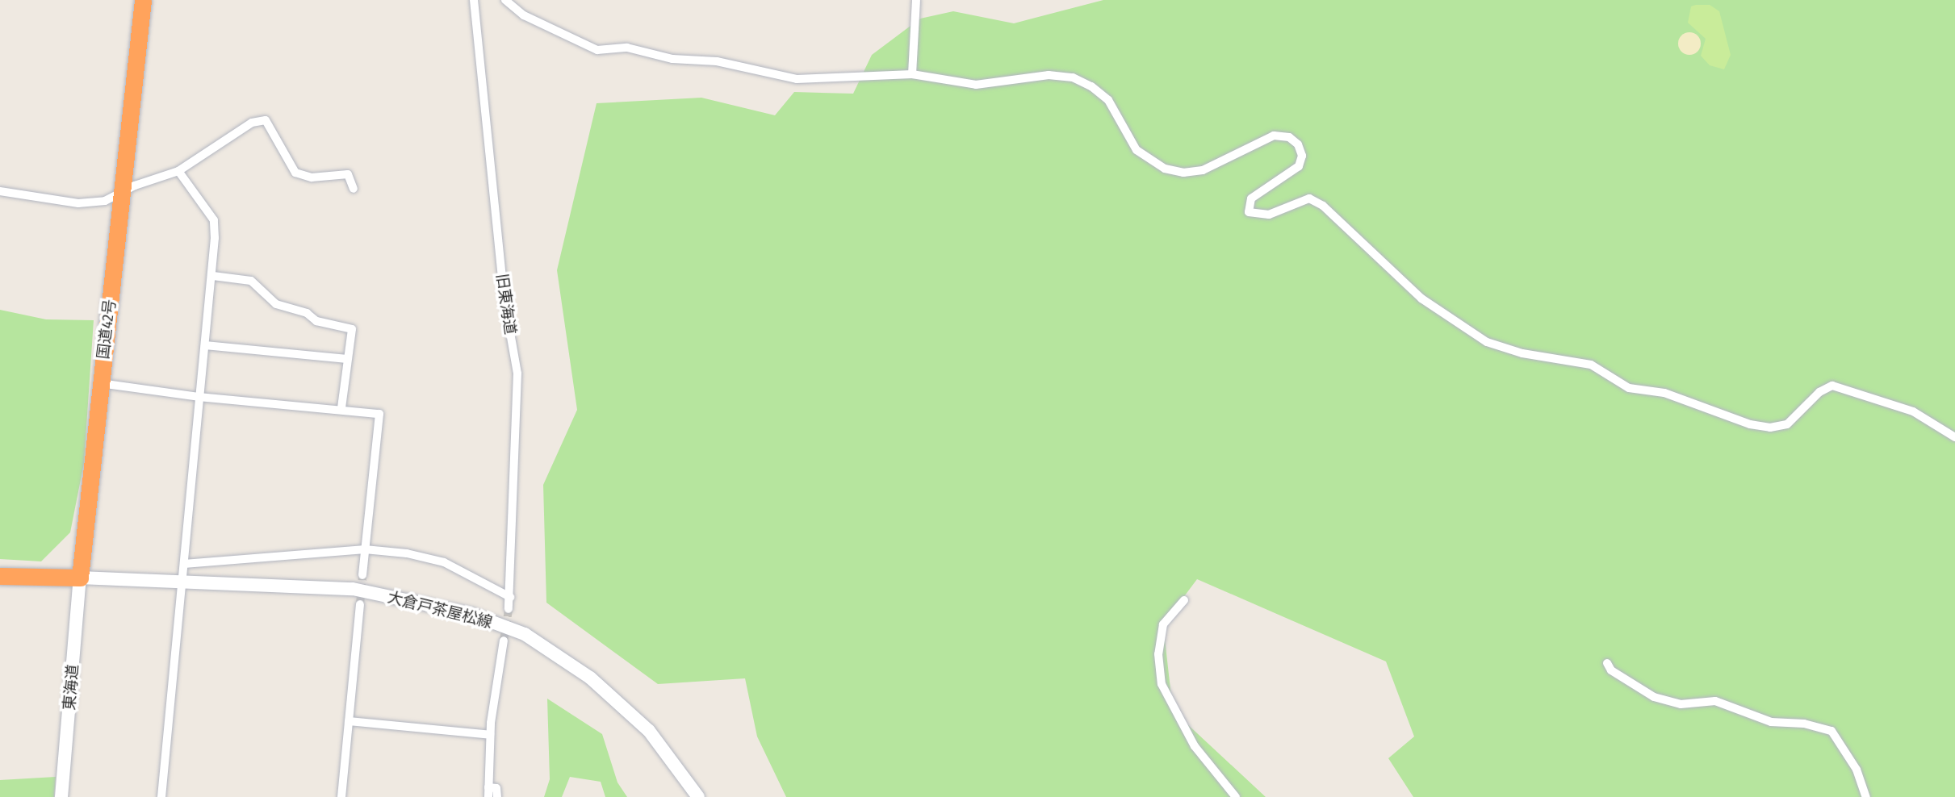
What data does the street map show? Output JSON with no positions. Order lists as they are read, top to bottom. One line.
{"streets":{"highway":["国道42号"],"street":["旧東海道","大倉戸茶屋松線","東海道"]},"crossings":[["国道42号","大倉戸茶屋松線"],["国道42号","東海道"],["大倉戸茶屋松線","東海道"]]}
